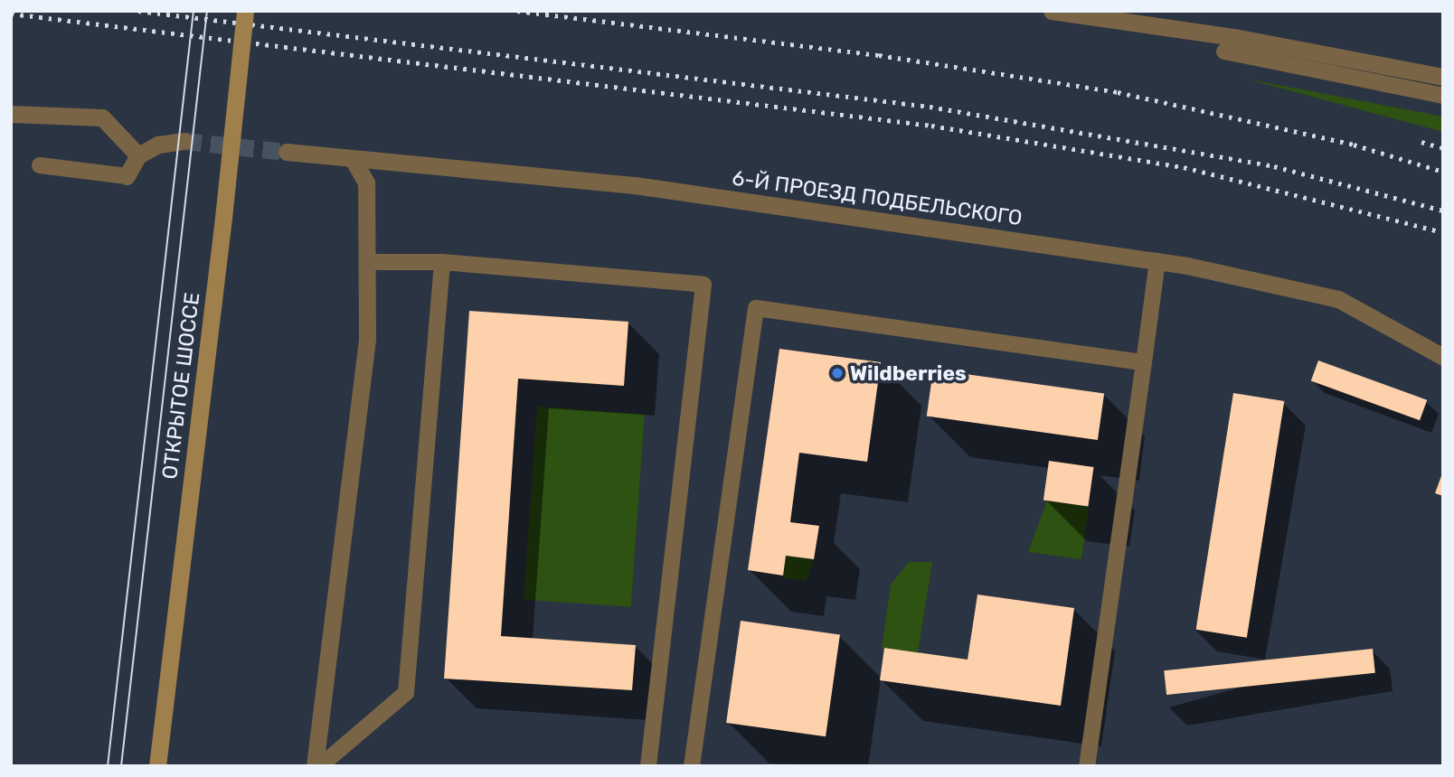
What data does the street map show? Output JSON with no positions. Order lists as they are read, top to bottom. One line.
{"streets":{"main road":["ОТКРЫТОЕ ШОССЕ"],"street":["6-Й ПРОЕЗД ПОДБЕЛЬСКОГО"]},"places":["Wildberries"]}
